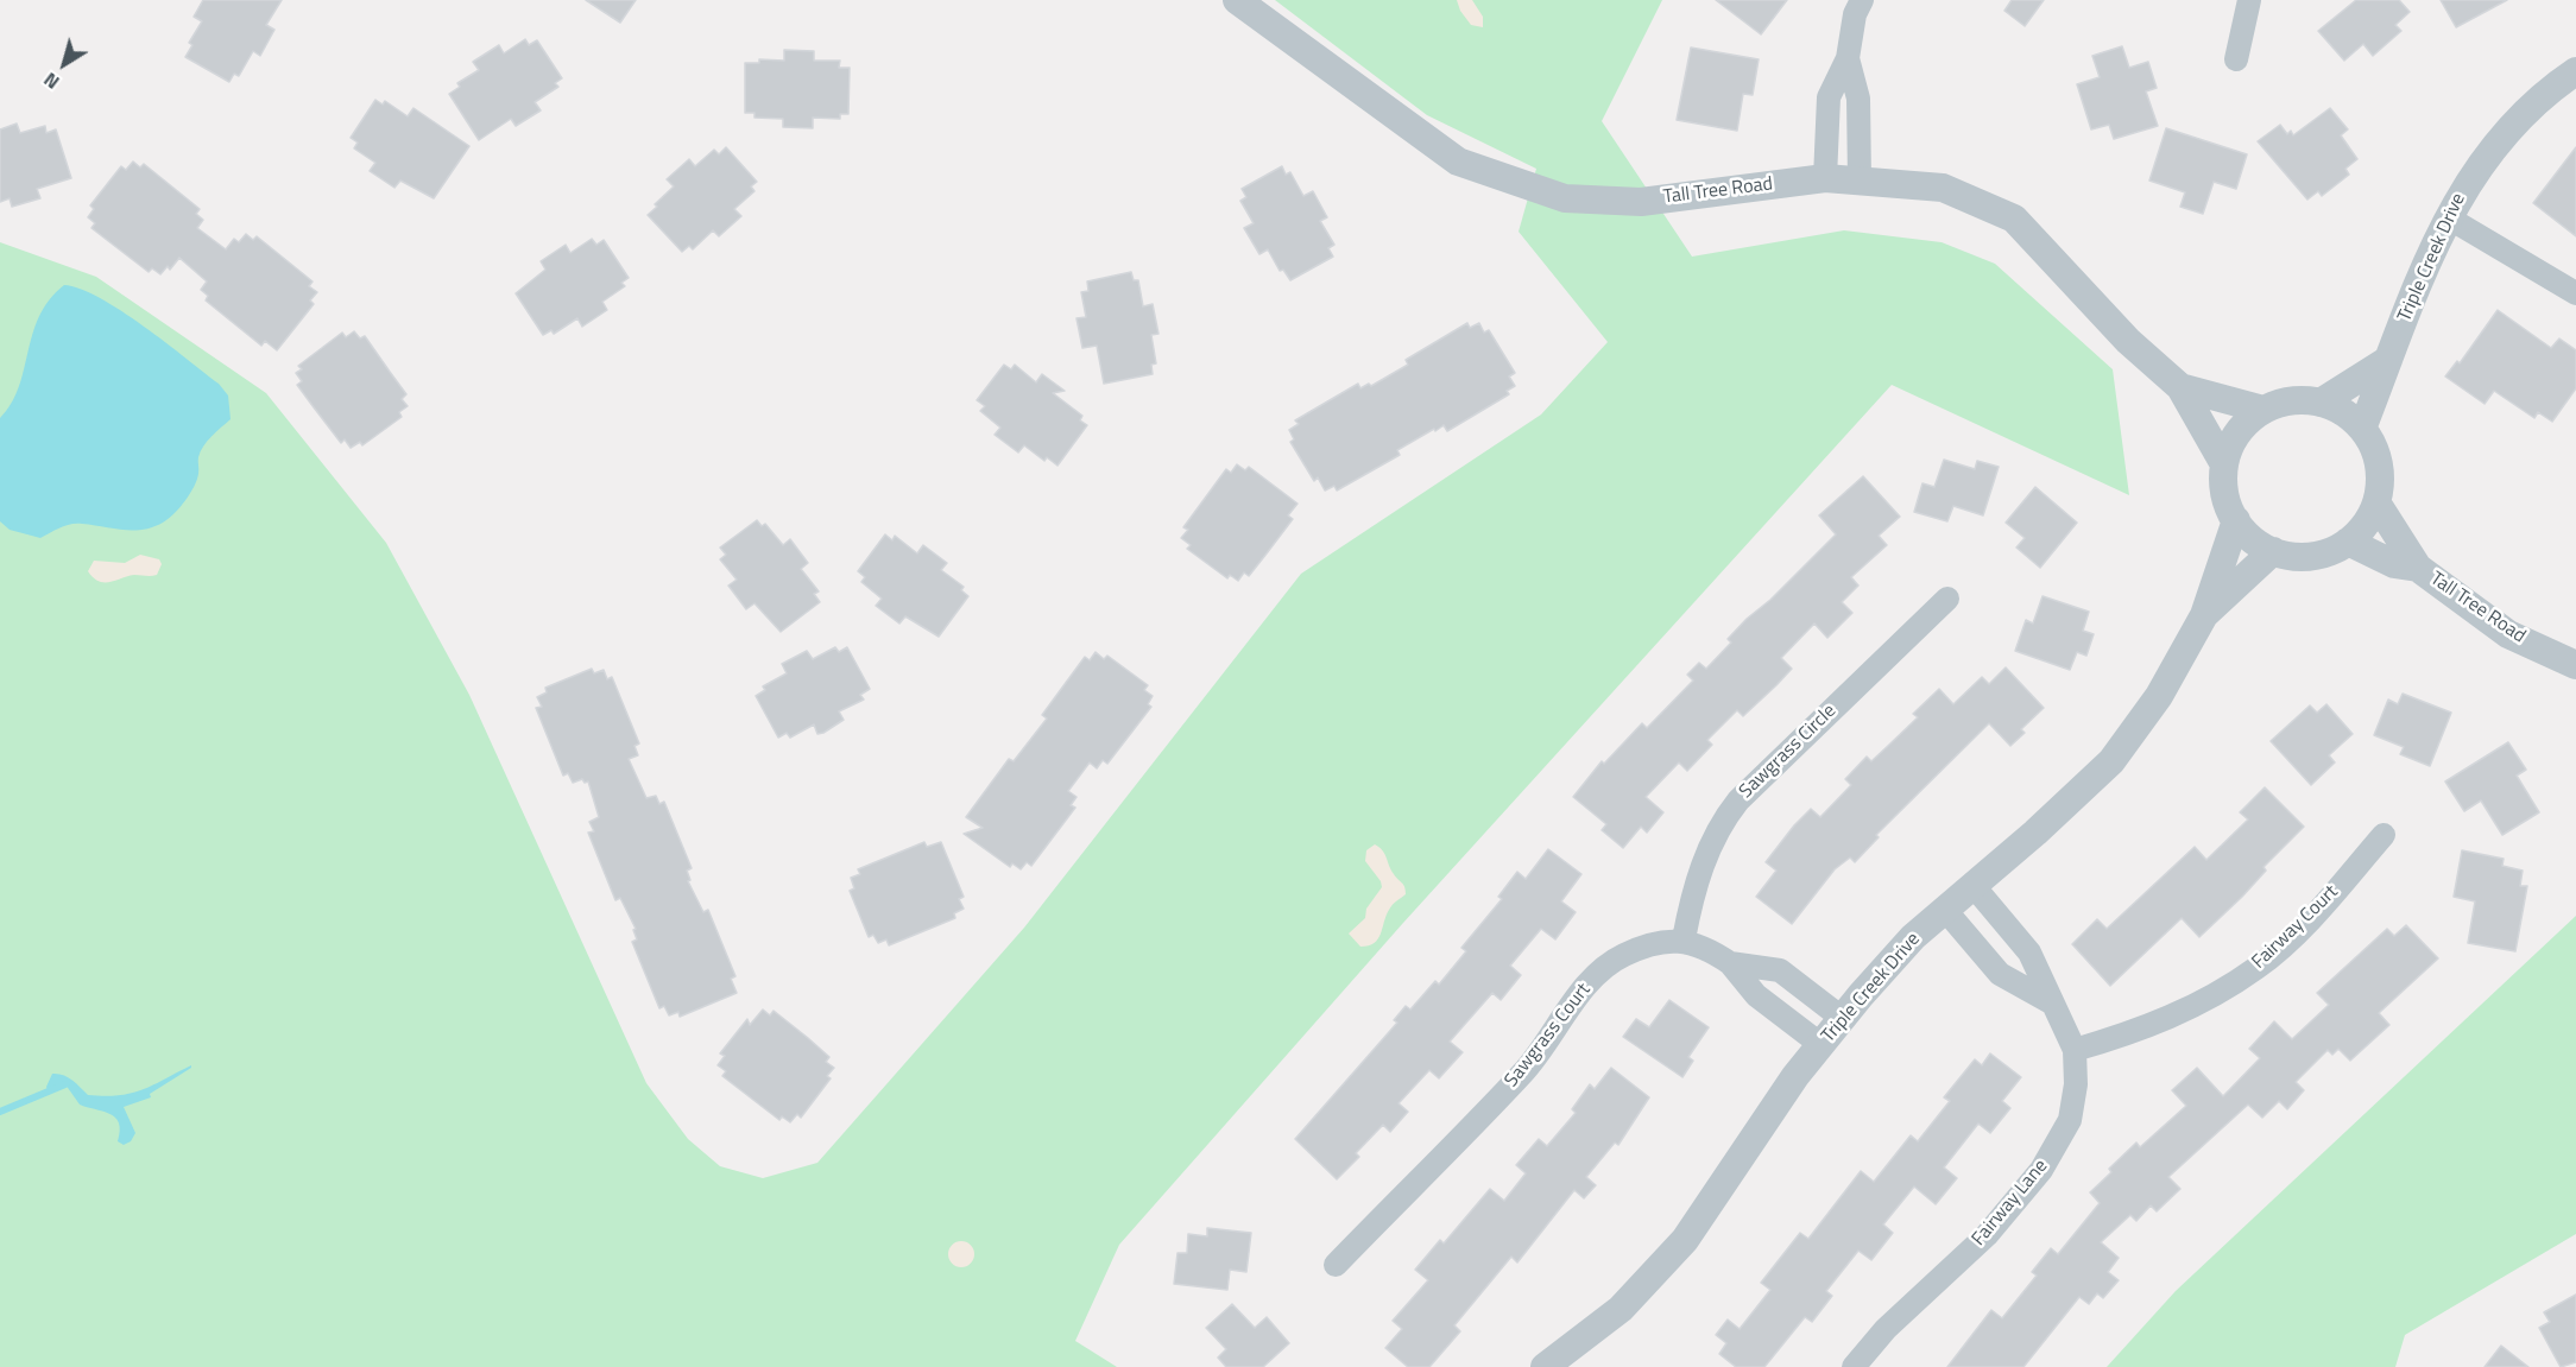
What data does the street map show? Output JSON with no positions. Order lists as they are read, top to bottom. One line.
{"streets":{"street":["Tall Tree Road","Triple Creek Drive","Sawgrass Circle","Fairway Court","Sawgrass Court","Fairway Lane"]},"crossings":[["Tall Tree Road","Triple Creek Drive"],["Triple Creek Drive","Fairway Lane"],["Sawgrass Circle","Sawgrass Court"],["Fairway Court","Fairway Lane"]],"north":"bottom left"}
